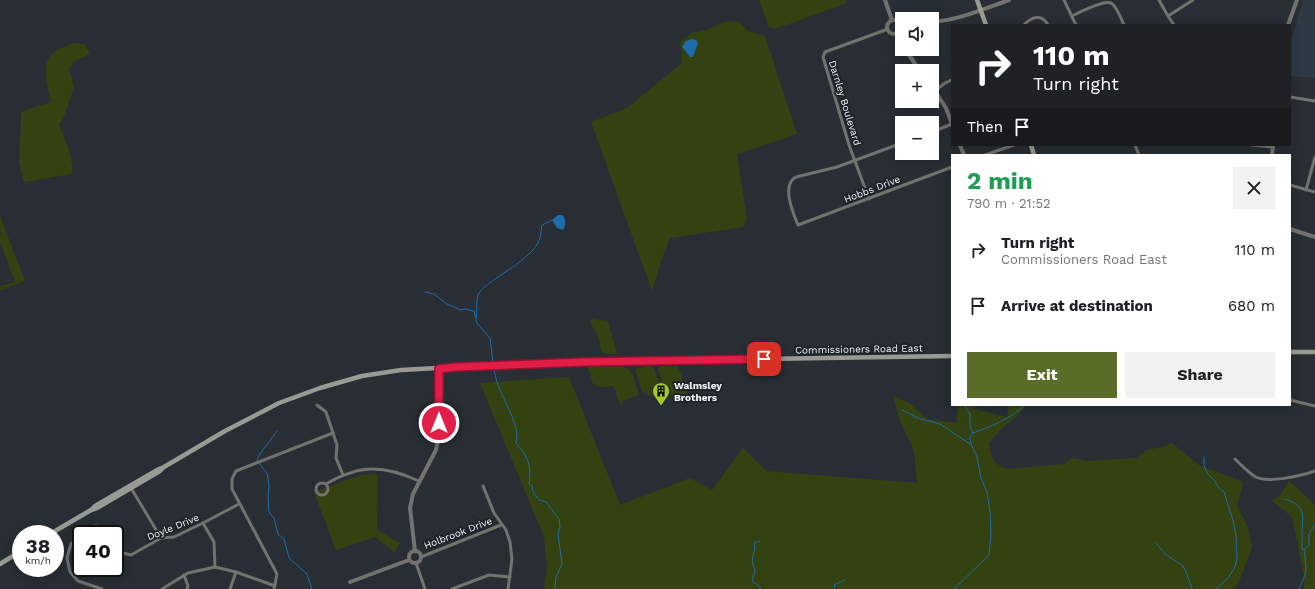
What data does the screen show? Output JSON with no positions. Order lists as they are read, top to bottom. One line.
{"streets":{"main road":["Commissioners Road East"],"street":["Darnley Boulevard","Hobbs Drive","Doyle Drive","Holbrook Drive"]},"crossings":[["Darnley Boulevard","Hobbs Drive"]],"places":{"building":["Walmsley Brothers"]},"page":{"map_buttons":["+","−"],"turn":["110 m","Turn right"],"then":"Then","heading":["2 min","790 m · 21:52"],"list":[{"name":"Turn right","note":"Commissioners Road East","value":"110 m"},{"name":"Arrive at destination","value":"680 m"}],"buttons":["Exit","Share"],"speed":"38 km/h","limit":"40"}}
